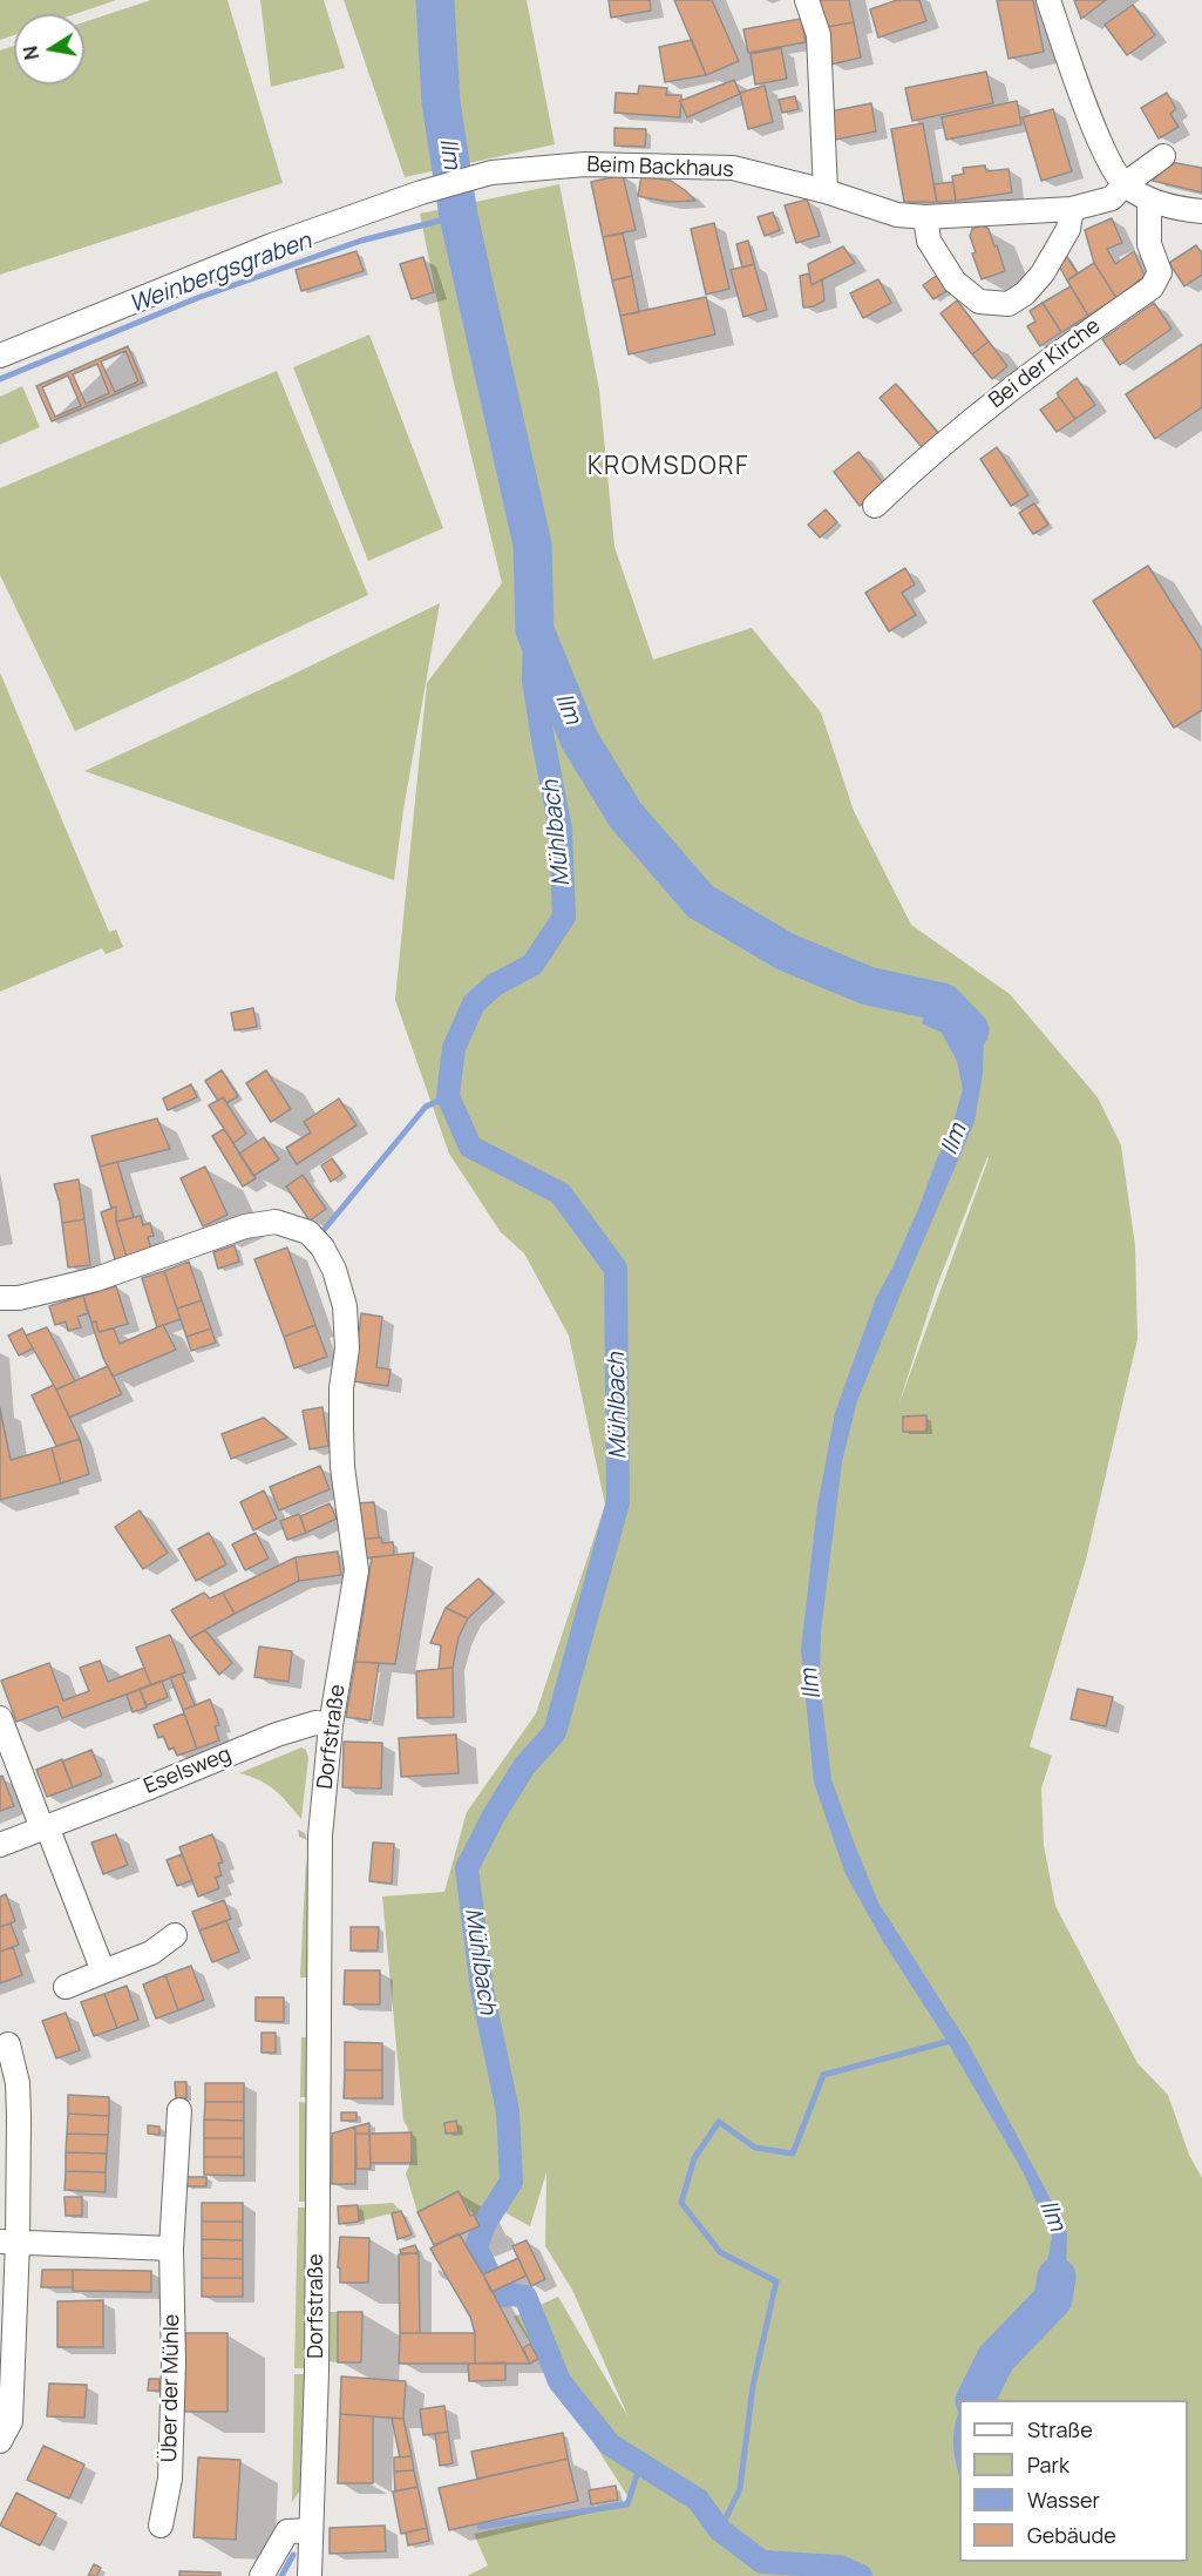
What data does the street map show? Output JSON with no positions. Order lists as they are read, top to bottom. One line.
{"streets":{"street":["Beim Backhaus","Bei der Kirche","Dorfstraße","Eselsweg","Über der Mühle"]},"crossings":[["Dorfstraße","Eselsweg"]],"districts":["KROMSDORF"],"water":["Ilm","Weinbergsgraben","Mühlbach"],"legend":["Straße","Park","Wasser","Gebäude"],"north":"left"}
